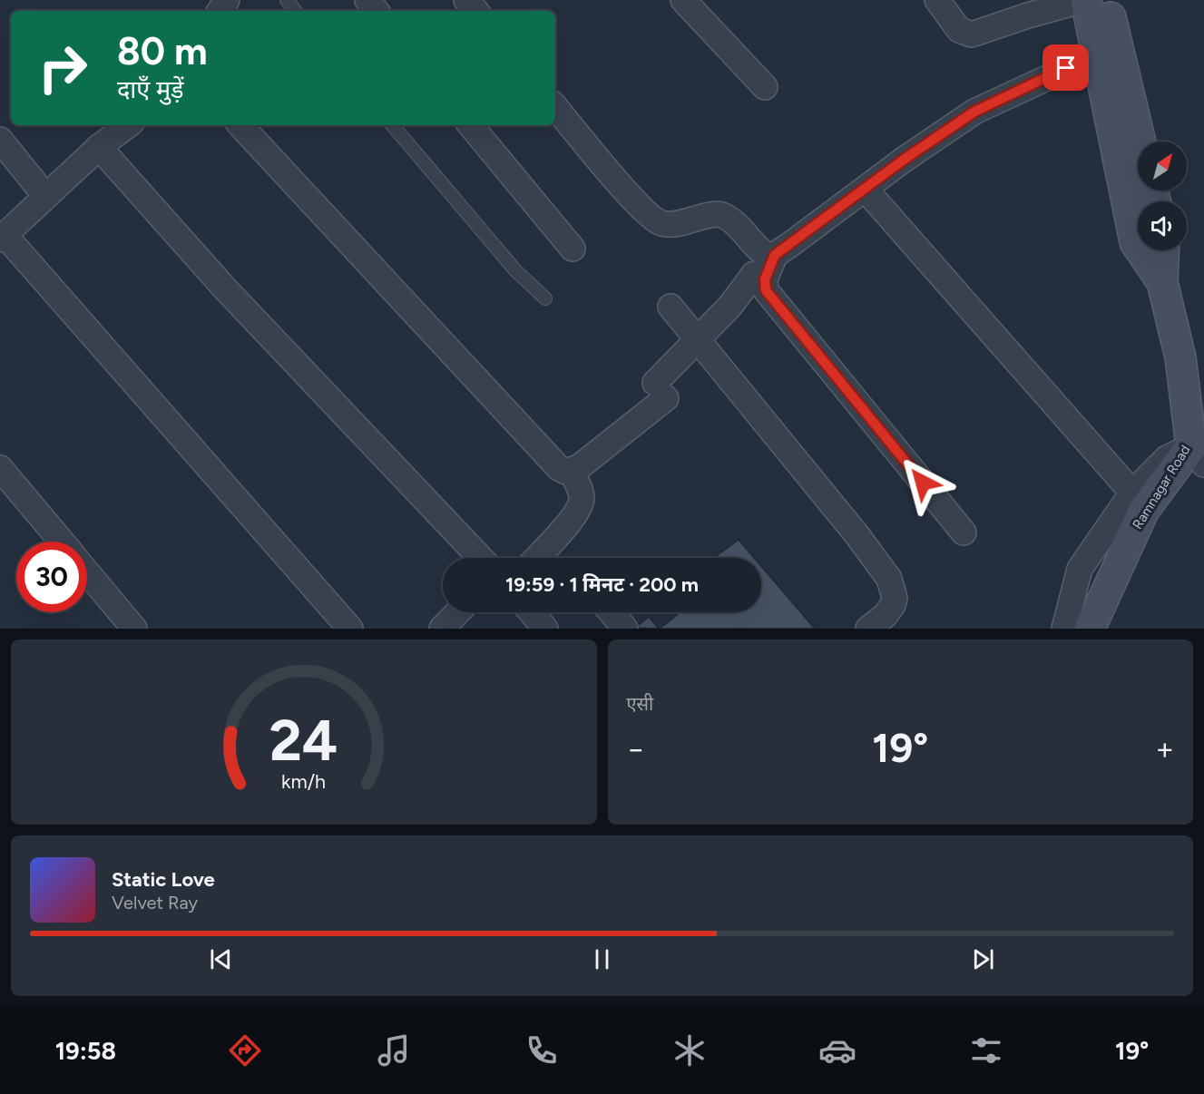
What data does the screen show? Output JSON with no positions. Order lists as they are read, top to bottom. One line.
{"streets":{"main road":["Ramnagar Road"]},"north":"top right","page":{"turn":["80 m","दाएँ मुड़ें"],"limit":"30","trip":"19:59 · 1 मिनट · 200 m","tile":"एसी","heat":["−","19°","+"],"song":["Static Love","Velvet Ray"],"tabs":["19:58","19°"],"gauge":["24","km/h"]}}
